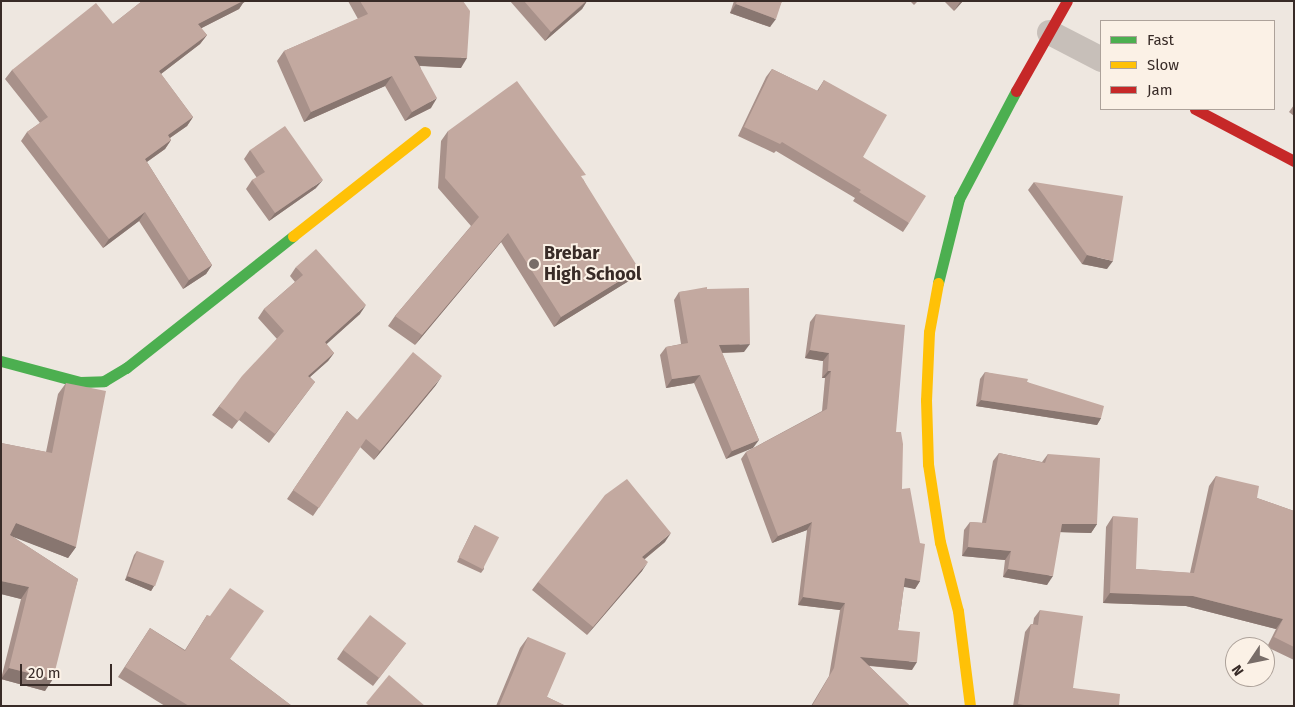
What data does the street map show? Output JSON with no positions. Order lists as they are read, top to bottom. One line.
{"places":["Brebar High School"],"legend":["Fast","Slow","Jam"],"scale_bar":"20 m","north":"bottom left"}
